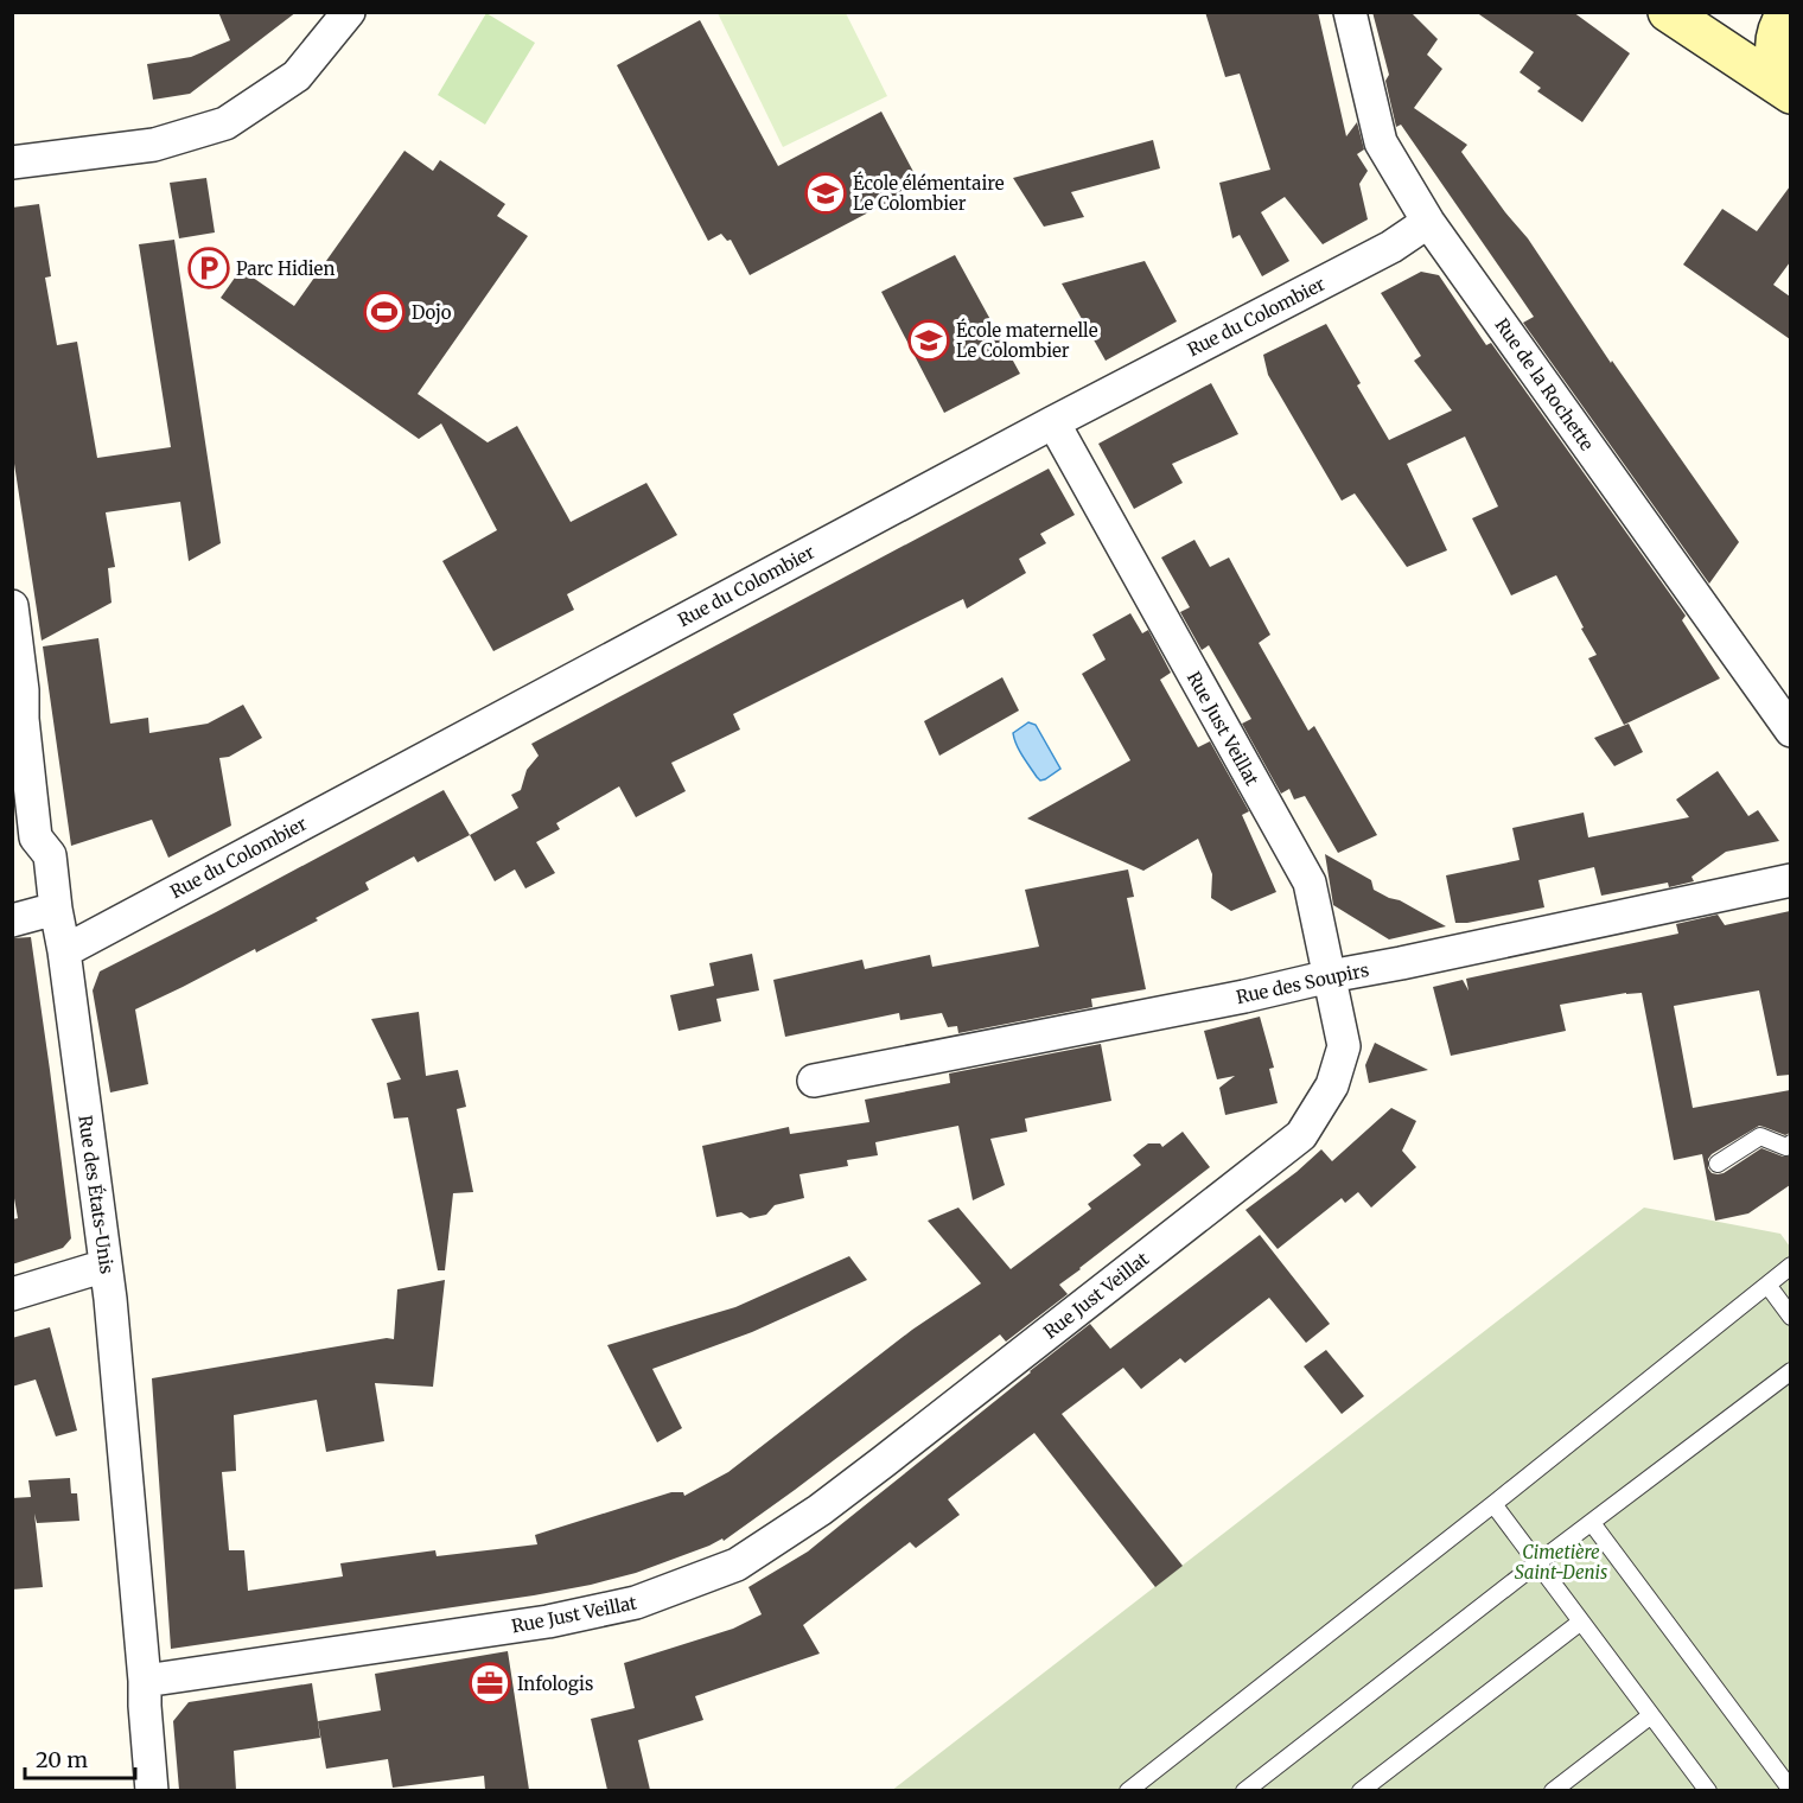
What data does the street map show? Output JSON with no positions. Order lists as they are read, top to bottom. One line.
{"streets":{"street":["Rue du Colombier","Rue de la Rochette","Rue Just Veillat","Rue des Soupirs","Rue des États-Unis"]},"crossings":[["Rue du Colombier","Rue de la Rochette"],["Rue du Colombier","Rue Just Veillat"],["Rue du Colombier","Rue des États-Unis"],["Rue Just Veillat","Rue des Soupirs"],["Rue Just Veillat","Rue des États-Unis"]],"parks":["Cimetière Saint-Denis"],"places":{"school or university":["École élémentaire Le Colombier","École maternelle Le Colombier"],"parking":["Parc Hidien"],"sports":["Dojo"],"office":["Infologis"]},"scale_bar":"20 m"}
